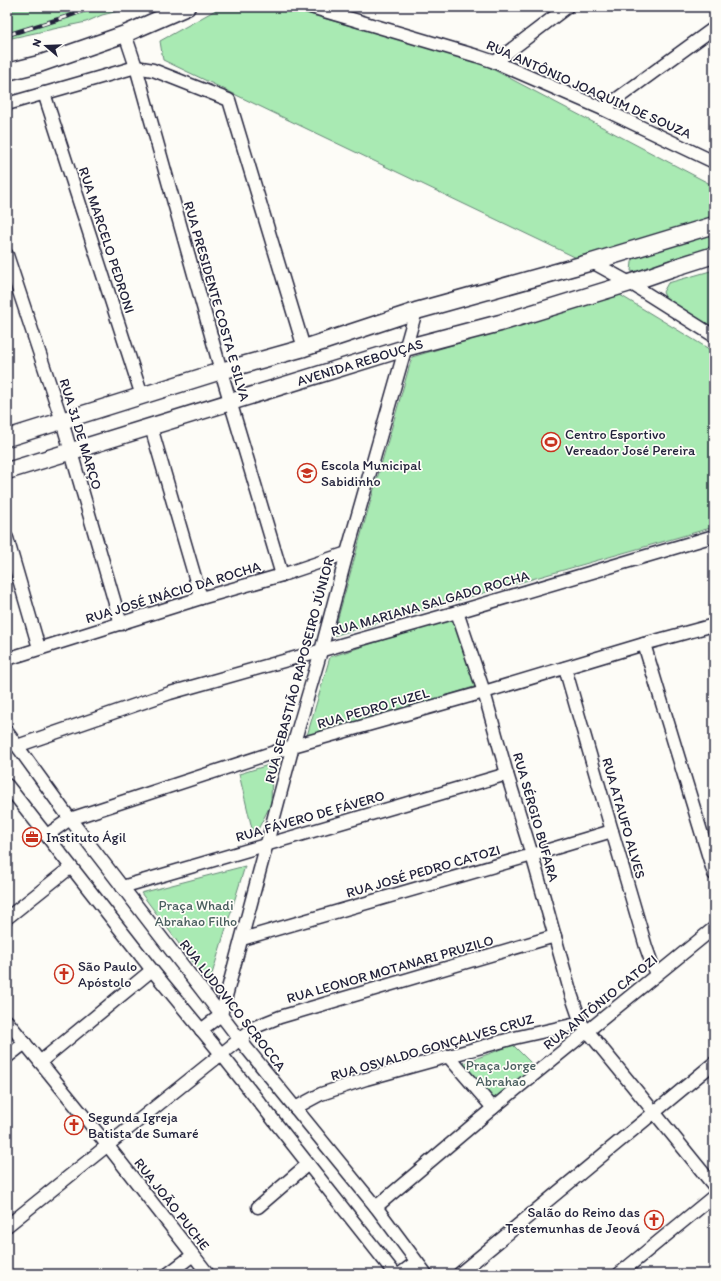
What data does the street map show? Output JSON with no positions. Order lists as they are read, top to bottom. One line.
{"streets":{"main road":["AVENIDA REBOUÇAS"],"street":["RUA ANTÔNIO JOAQUIM DE SOUZA","RUA MARCELO PEDRONI","RUA PRESIDENTE COSTA E SILVA","RUA 31 DE MARÇO","RUA JOSÉ INÁCIO DA ROCHA","RUA MARIANA SALGADO ROCHA","RUA SEBASTIÃO RAPOSEIRO JÚNIOR","RUA PEDRO FUZEL","RUA FÁVERO DE FÁVERO","RUA SÉRGIO BUFARA","RUA ATAUFO ALVES","RUA JOSÉ PEDRO CATOZI","RUA LEONOR MOTANARI PRUZILO","RUA ANTÔNIO CATOZI","RUA LUDOVICO SCROCCA","RUA OSVALDO GONÇALVES CRUZ","RUA JOÃO PUCHE"]},"crossings":[["RUA PRESIDENTE COSTA E SILVA","AVENIDA REBOUÇAS"],["RUA PRESIDENTE COSTA E SILVA","RUA JOSÉ INÁCIO DA ROCHA"],["AVENIDA REBOUÇAS","RUA 31 DE MARÇO"],["AVENIDA REBOUÇAS","RUA SEBASTIÃO RAPOSEIRO JÚNIOR"],["RUA 31 DE MARÇO","RUA JOSÉ INÁCIO DA ROCHA"],["RUA JOSÉ INÁCIO DA ROCHA","RUA SEBASTIÃO RAPOSEIRO JÚNIOR"],["RUA MARIANA SALGADO ROCHA","RUA SEBASTIÃO RAPOSEIRO JÚNIOR"],["RUA MARIANA SALGADO ROCHA","RUA SÉRGIO BUFARA"],["RUA MARIANA SALGADO ROCHA","RUA LUDOVICO SCROCCA"],["RUA SEBASTIÃO RAPOSEIRO JÚNIOR","RUA PEDRO FUZEL"],["RUA SEBASTIÃO RAPOSEIRO JÚNIOR","RUA FÁVERO DE FÁVERO"],["RUA SEBASTIÃO RAPOSEIRO JÚNIOR","RUA JOSÉ PEDRO CATOZI"],["RUA SEBASTIÃO RAPOSEIRO JÚNIOR","RUA LUDOVICO SCROCCA"],["RUA PEDRO FUZEL","RUA SÉRGIO BUFARA"],["RUA PEDRO FUZEL","RUA ATAUFO ALVES"],["RUA PEDRO FUZEL","RUA LUDOVICO SCROCCA"],["RUA FÁVERO DE FÁVERO","RUA SÉRGIO BUFARA"],["RUA FÁVERO DE FÁVERO","RUA LUDOVICO SCROCCA"],["RUA SÉRGIO BUFARA","RUA JOSÉ PEDRO CATOZI"],["RUA SÉRGIO BUFARA","RUA LEONOR MOTANARI PRUZILO"],["RUA SÉRGIO BUFARA","RUA ANTÔNIO CATOZI"],["RUA SÉRGIO BUFARA","RUA OSVALDO GONÇALVES CRUZ"],["RUA ATAUFO ALVES","RUA JOSÉ PEDRO CATOZI"],["RUA ATAUFO ALVES","RUA ANTÔNIO CATOZI"],["RUA LEONOR MOTANARI PRUZILO","RUA LUDOVICO SCROCCA"],["RUA LEONOR MOTANARI PRUZILO","RUA JOÃO PUCHE"],["RUA ANTÔNIO CATOZI","RUA LUDOVICO SCROCCA"],["RUA ANTÔNIO CATOZI","RUA OSVALDO GONÇALVES CRUZ"],["RUA LUDOVICO SCROCCA","RUA OSVALDO GONÇALVES CRUZ"]],"parks":["Praça Whadi Abrahao Filho","Praça Jorge Abrahao"],"places":{"sports":["Centro Esportivo Vereador José Pereira"],"school or university":["Escola Municipal Sabidinho"],"office":["Instituto Ágil"],"church":["São Paulo Apóstolo","Segunda Igreja Batista de Sumaré","Salão do Reino das Testemunhas de Jeová"]},"north":"left"}
